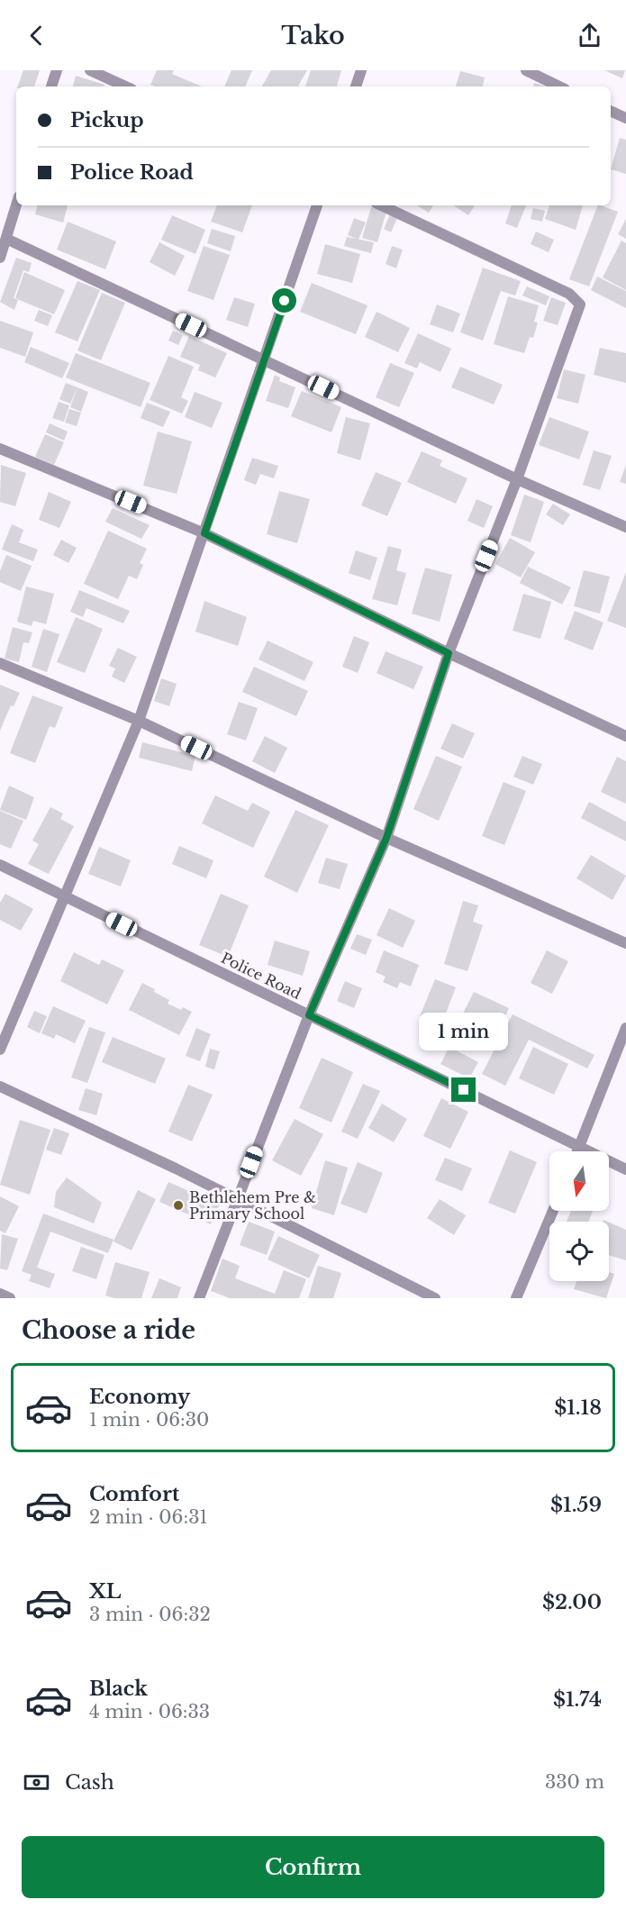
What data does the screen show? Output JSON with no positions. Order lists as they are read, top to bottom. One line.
{"streets":{"street":["Police Road"]},"places":["Bethlehem Pre & Primary School"],"north":"bottom","page":{"header":"Tako","banner":["Pickup","Police Road"],"bubble":"1 min","heading":"Choose a ride","list":[{"name":"Economy","note":"1 min · 06:30","value":"$1.18"},{"name":"Comfort","note":"2 min · 06:31","value":"$1.59"},{"name":"XL","note":"3 min · 06:32","value":"$2.00"},{"name":"Black","note":"4 min · 06:33","value":"$1.74"}],"pay":["Cash","330 m"],"buttons":"Confirm"}}
